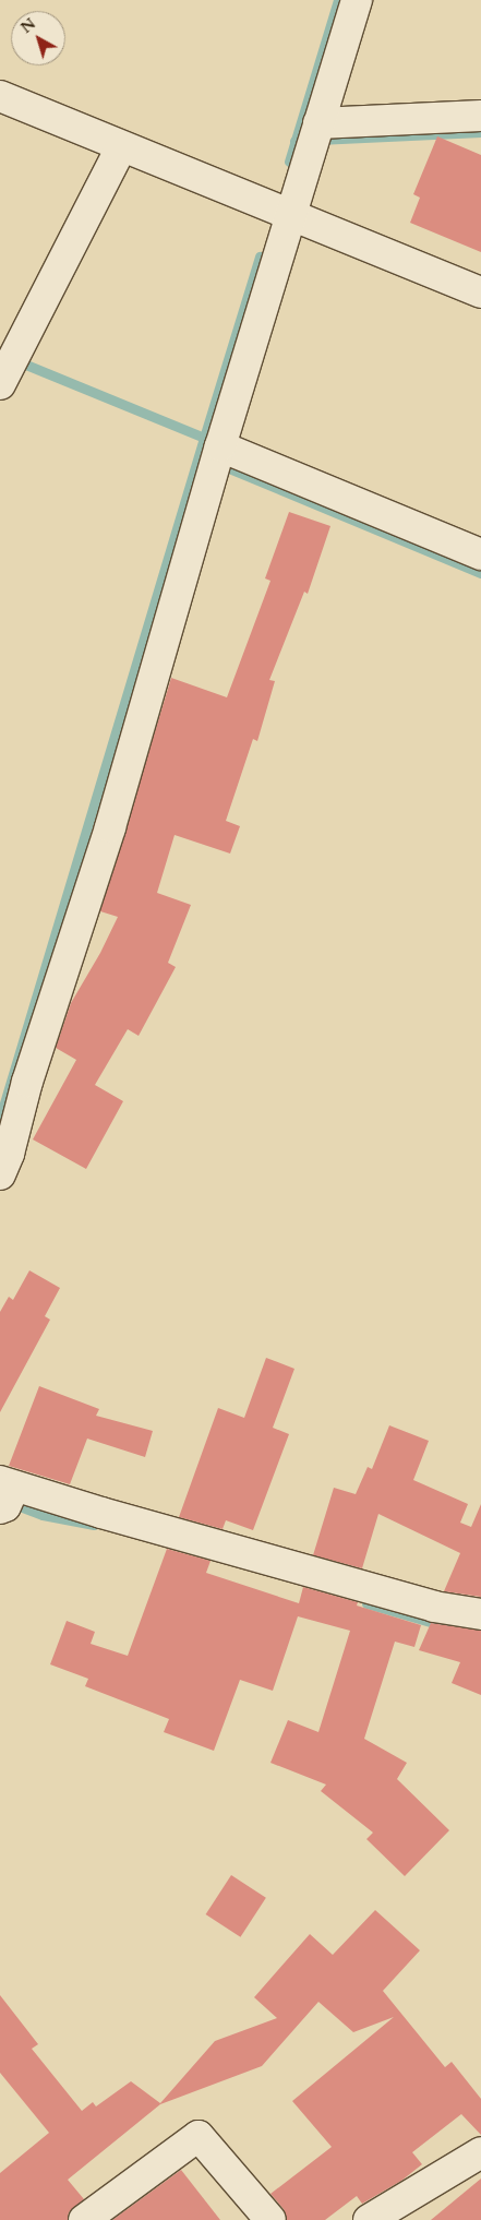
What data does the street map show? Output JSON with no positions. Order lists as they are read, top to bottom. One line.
{"north":"top left"}
